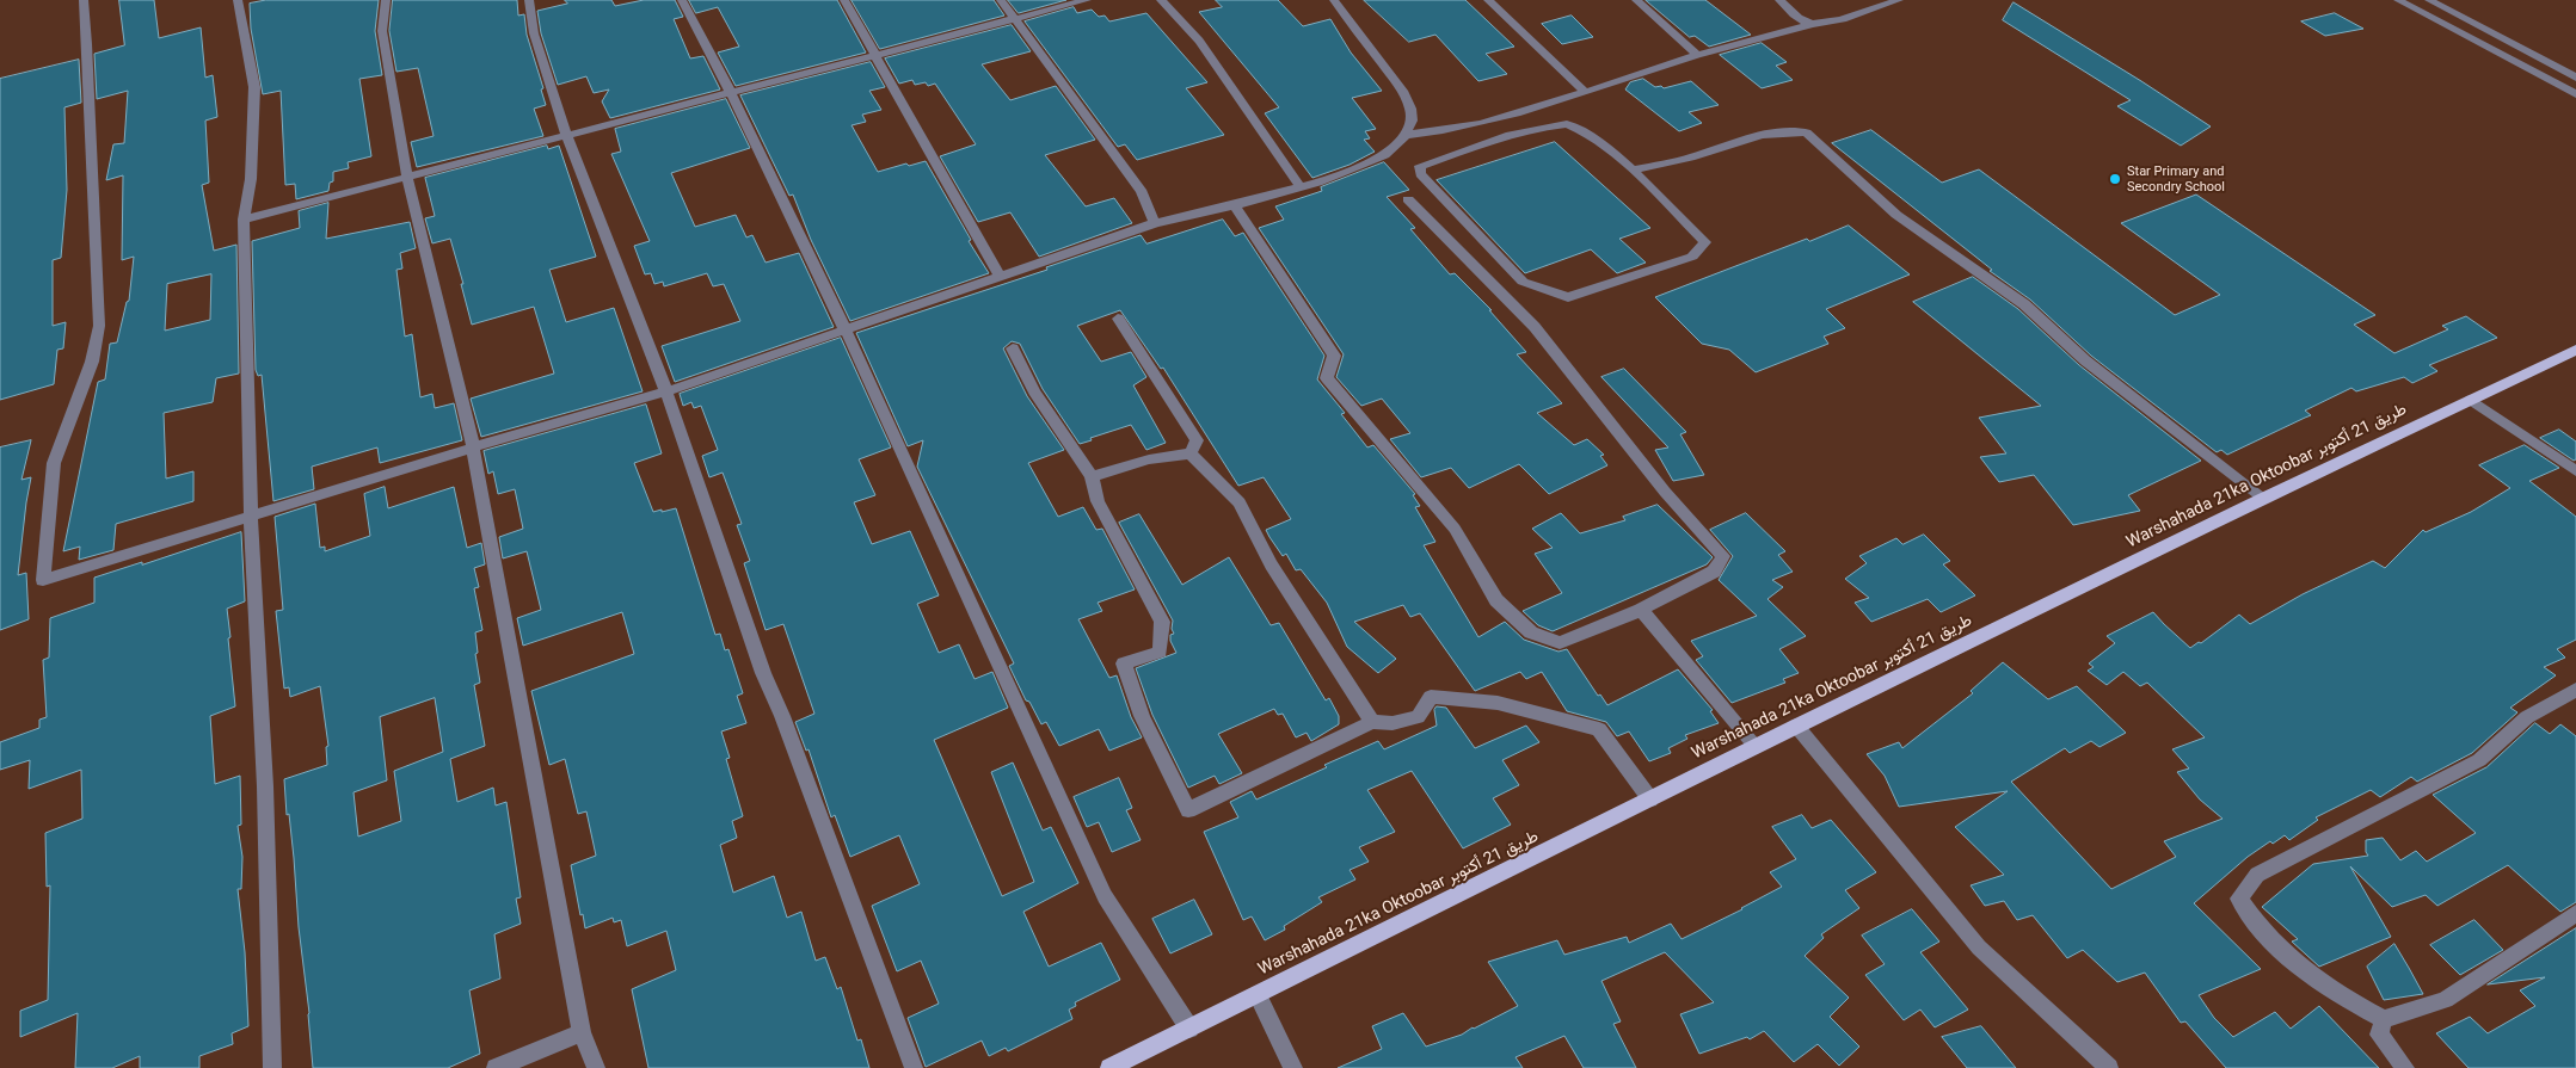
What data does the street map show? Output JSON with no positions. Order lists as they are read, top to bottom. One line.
{"streets":{"main road":["Warshahada 21ka Oktoobar طريق 21 أكتوبر"]},"places":["Star Primary and Secondry School"]}
